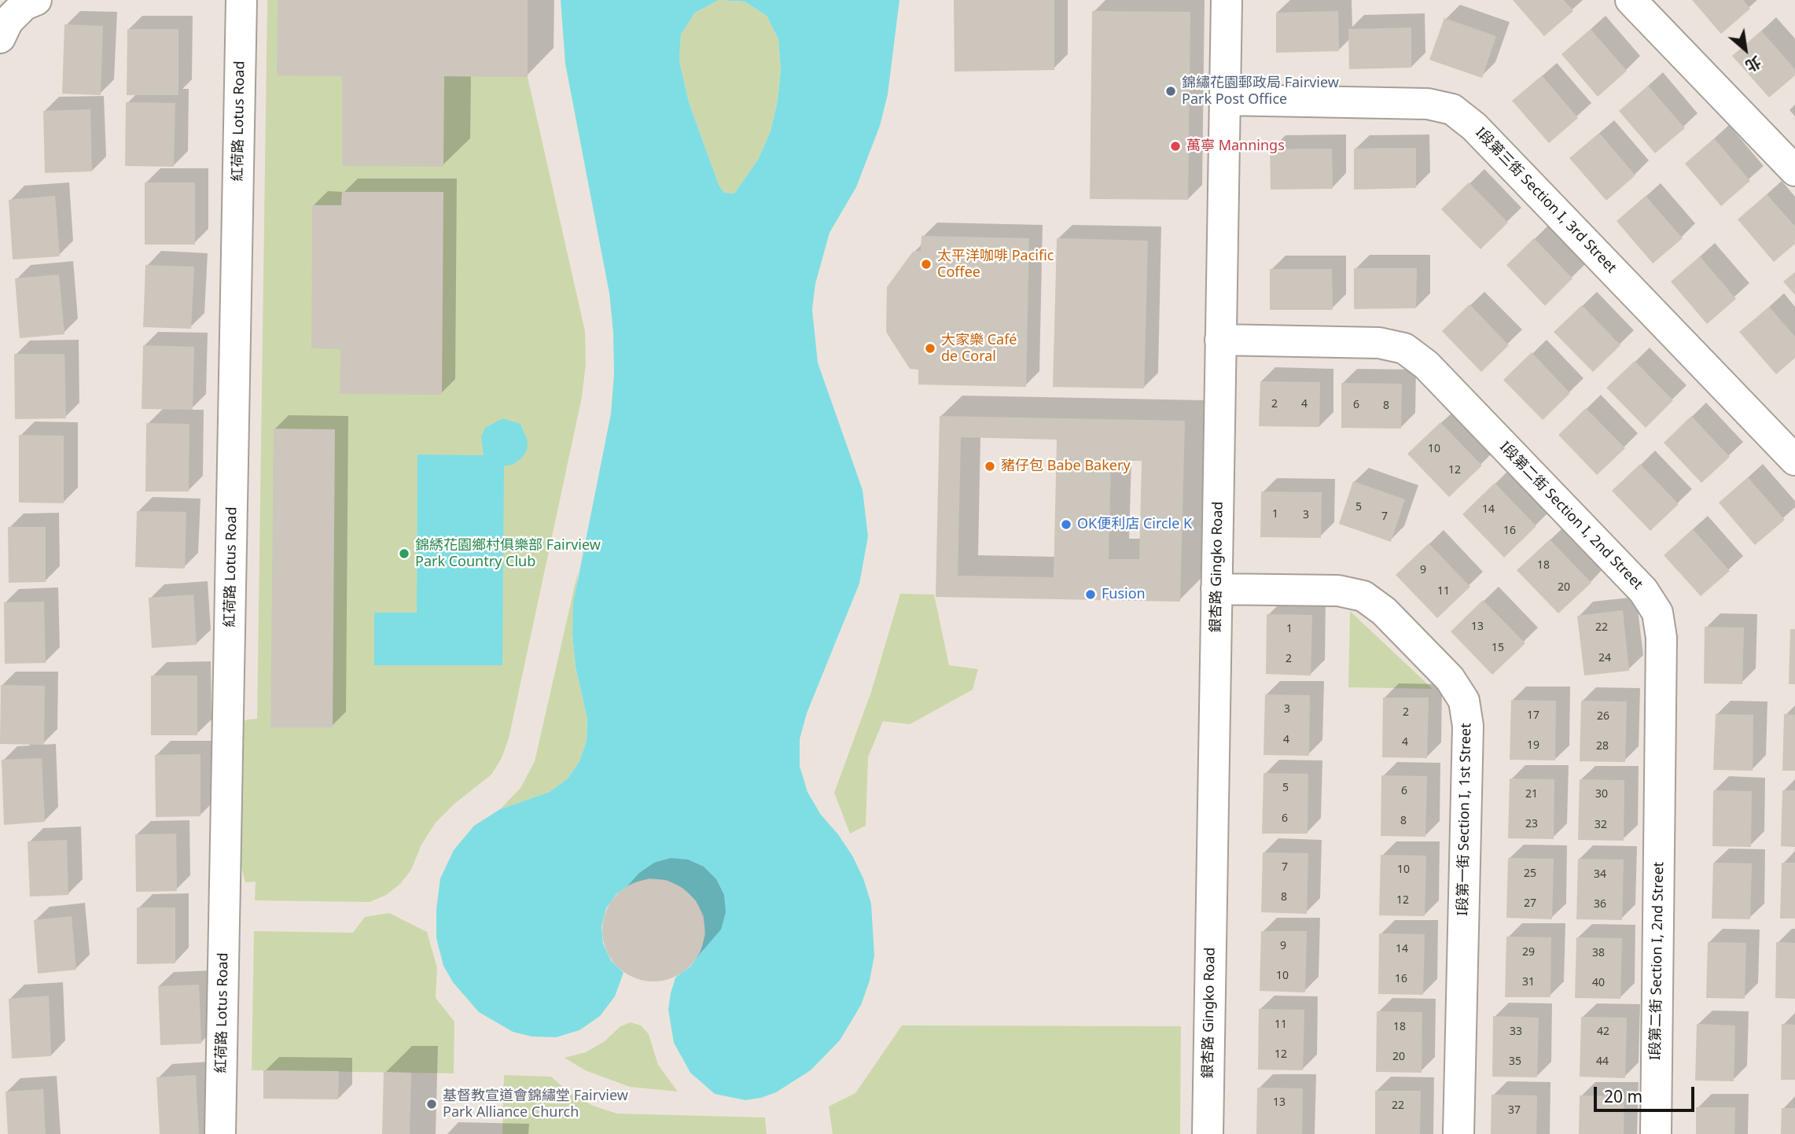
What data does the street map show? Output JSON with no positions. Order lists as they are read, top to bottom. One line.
{"streets":{"street":["紅荷路 Lotus Road","I段第三街 Section I, 3rd Street","I段第二街 Section I, 2nd Street","銀杏路 Gingko Road","I段第一街 Section I, 1st Street"]},"crossings":[["I段第三街 Section I, 3rd Street","銀杏路 Gingko Road"],["I段第二街 Section I, 2nd Street","銀杏路 Gingko Road"],["銀杏路 Gingko Road","I段第一街 Section I, 1st Street"]],"places":["錦繡花園郵政局 Fairview Park Post Office","萬寧 Mannings","太平洋咖啡 Pacific Coffee","大家樂 Café de Coral","豬仔包 Babe Bakery","OK便利店 Circle K","錦綉花園鄉村俱樂部 Fairview Park Country Club","Fusion","基督教宣道會錦繡堂 Fairview Park Alliance Church"],"house_numbers":["2","4","6","8","10","12","5","14","1","3","7","16","18","9","20","11","13","22","1","15","24","2","3","2","17","26","4","4","19","28","5","6","21","30","6","8","23","32","7","10","25","34","8","12","27","36","9","14","29","38","10","16","31","40","11","18","33","42","12","20","35","44","13","22","37"],"scale_bar":"20 m","north":"bottom right"}
